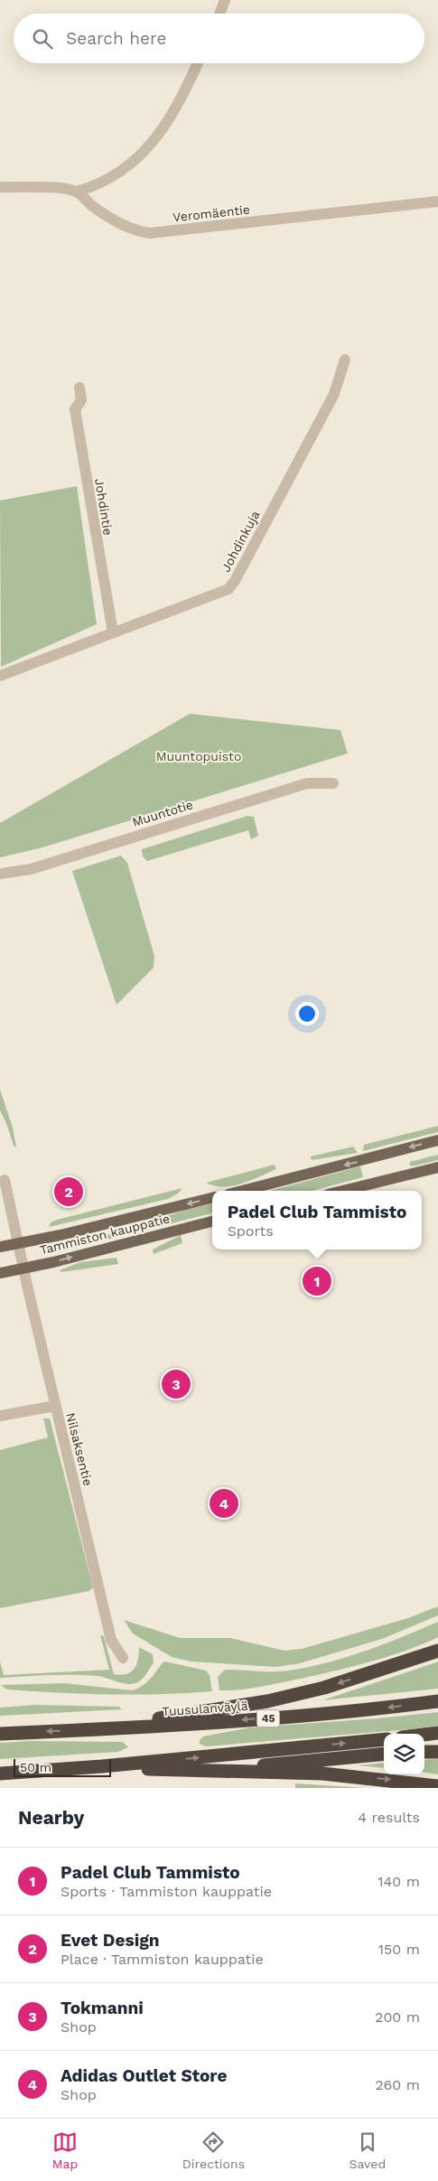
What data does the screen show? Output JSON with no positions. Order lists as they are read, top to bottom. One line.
{"streets":{"highway":["Tuusulanväylä","45"],"main road":["Tammiston kauppatie"],"street":["Veromäentie","Johdintie","Johdinkuja","Muuntotie","Nilsaksentie"]},"crossings":[["Johdintie","Johdinkuja"],["Tammiston kauppatie","Nilsaksentie"]],"parks":["Muuntopuisto"],"scale_bar":"50 m","page":{"search":"Search here","pins":["2","1","3","4"],"popup":["Padel Club Tammisto","Sports"],"scale":"50 m","heading":["Nearby","4 results"],"list":[{"mark":"1","name":"Padel Club Tammisto","note":"Sports · Tammiston kauppatie","value":"140 m"},{"mark":"2","name":"Evet Design","note":"Place · Tammiston kauppatie","value":"150 m"},{"mark":"3","name":"Tokmanni","note":"Shop","value":"200 m"},{"mark":"4","name":"Adidas Outlet Store","note":"Shop","value":"260 m"}],"nav":["Map","Directions","Saved"]}}
